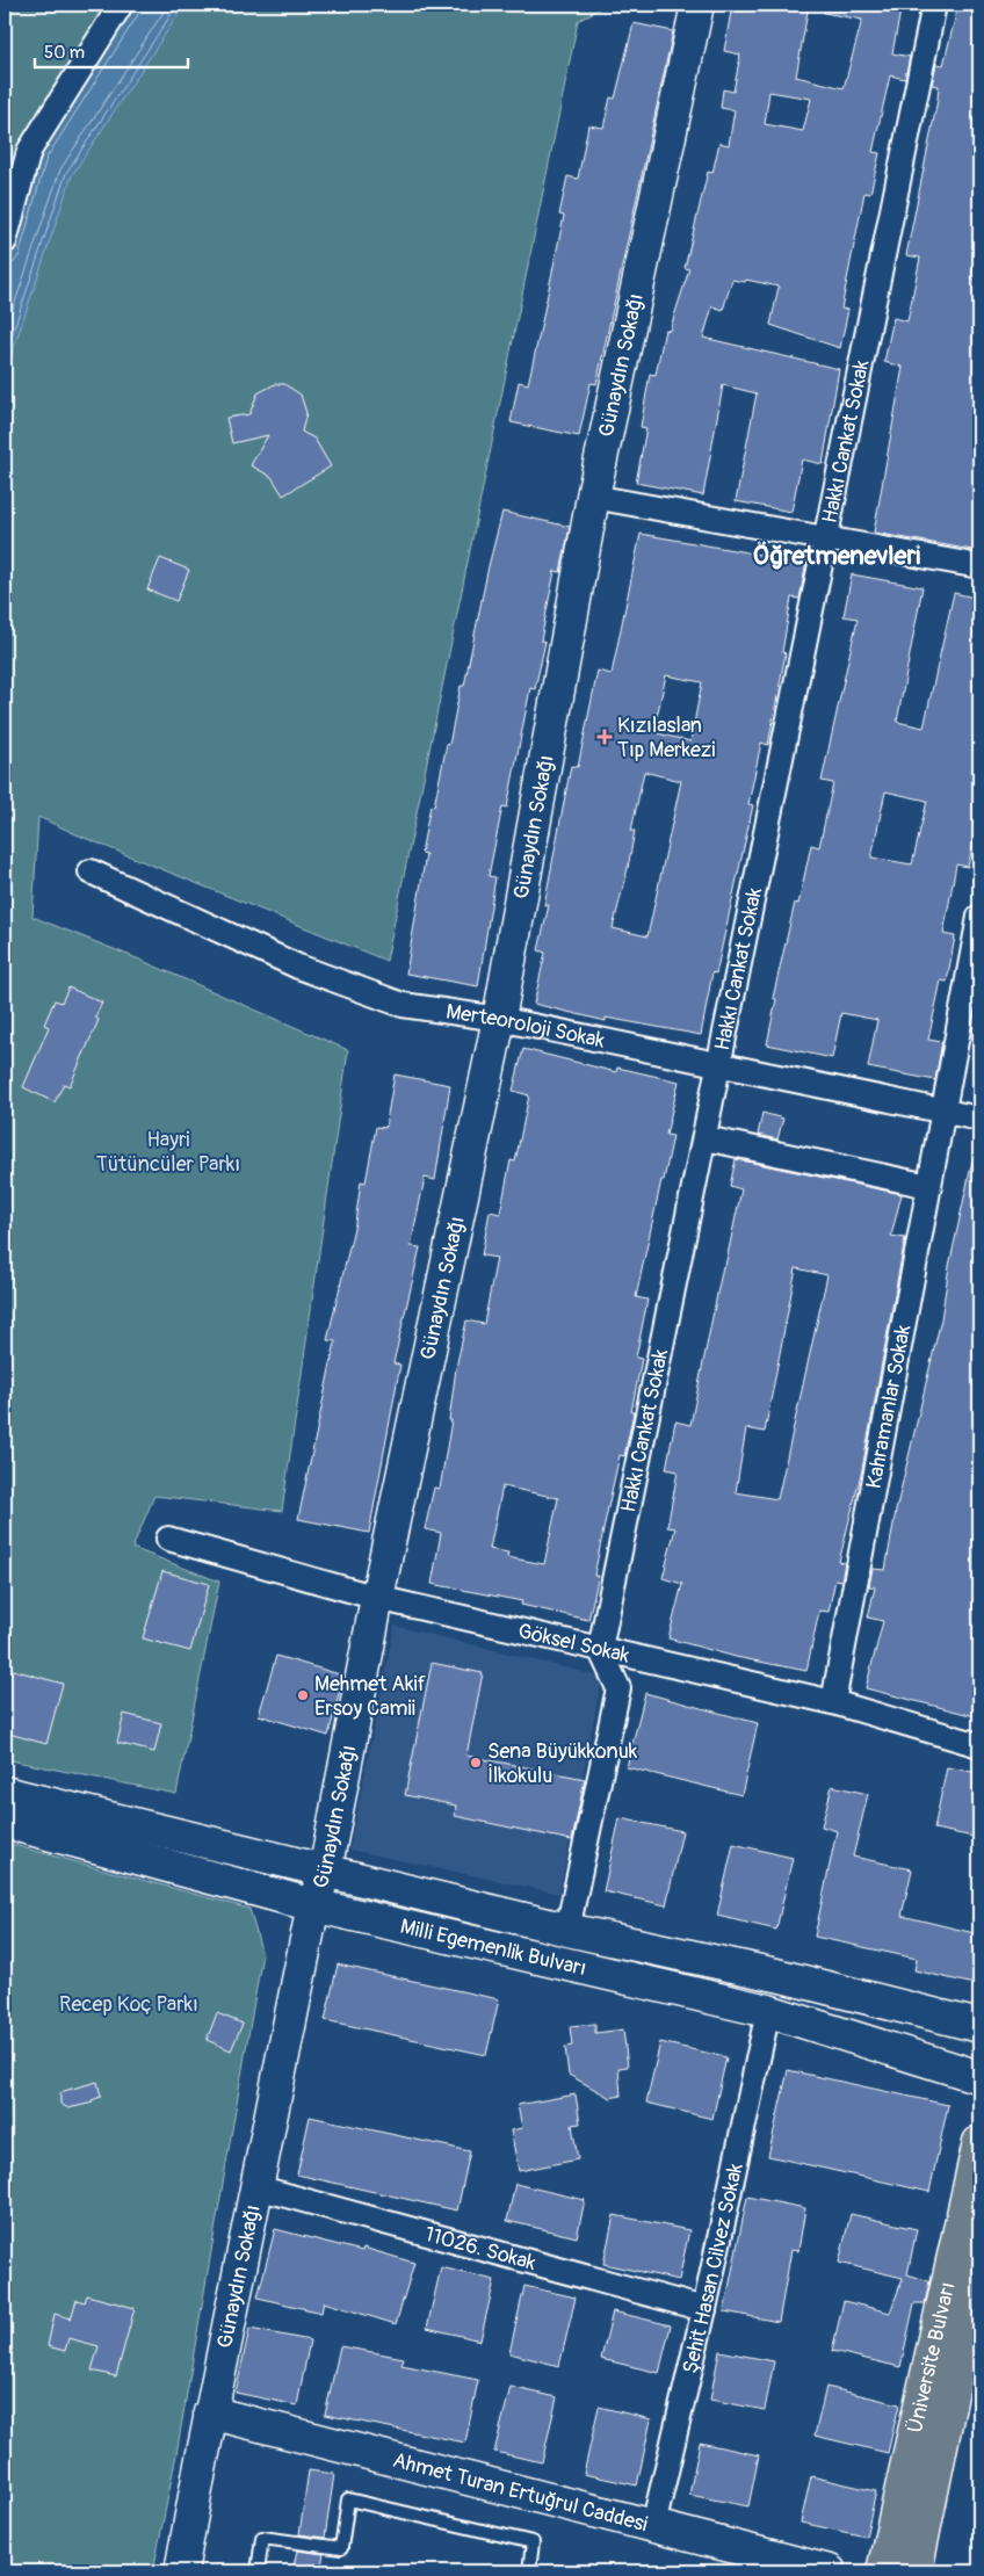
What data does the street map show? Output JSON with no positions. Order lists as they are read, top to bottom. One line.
{"streets":{"main road":["Üniversite Bulvarı"],"street":["Günaydın Sokağı","Hakkı Cankat Sokak","Merteoroloji Sokak","Kahramanlar Sokak","Göksel Sokak","Milli Egemenlik Bulvarı","11026. Sokak","Şehit Hasan Cilvez Sokak","Ahmet Turan Ertuğrul Caddesi"]},"crossings":[["Günaydın Sokağı","Merteoroloji Sokak"],["Günaydın Sokağı","Göksel Sokak"],["Günaydın Sokağı","Milli Egemenlik Bulvarı"],["Günaydın Sokağı","11026. Sokak"],["Günaydın Sokağı","Ahmet Turan Ertuğrul Caddesi"],["Hakkı Cankat Sokak","Merteoroloji Sokak"],["Hakkı Cankat Sokak","Göksel Sokak"],["Merteoroloji Sokak","Kahramanlar Sokak"],["Kahramanlar Sokak","Göksel Sokak"],["Milli Egemenlik Bulvarı","Şehit Hasan Cilvez Sokak"],["11026. Sokak","Şehit Hasan Cilvez Sokak"],["Şehit Hasan Cilvez Sokak","Ahmet Turan Ertuğrul Caddesi"]],"districts":["Öğretmenevleri"],"parks":["Hayri Tütüncüler Parkı","Recep Koç Parkı"],"places":{"health":["Kızılaslan Tıp Merkezi"],"other":["Mehmet Akif Ersoy Camii","Sena Büyükkonuk İlkokulu"]},"scale_bar":"50 m"}
